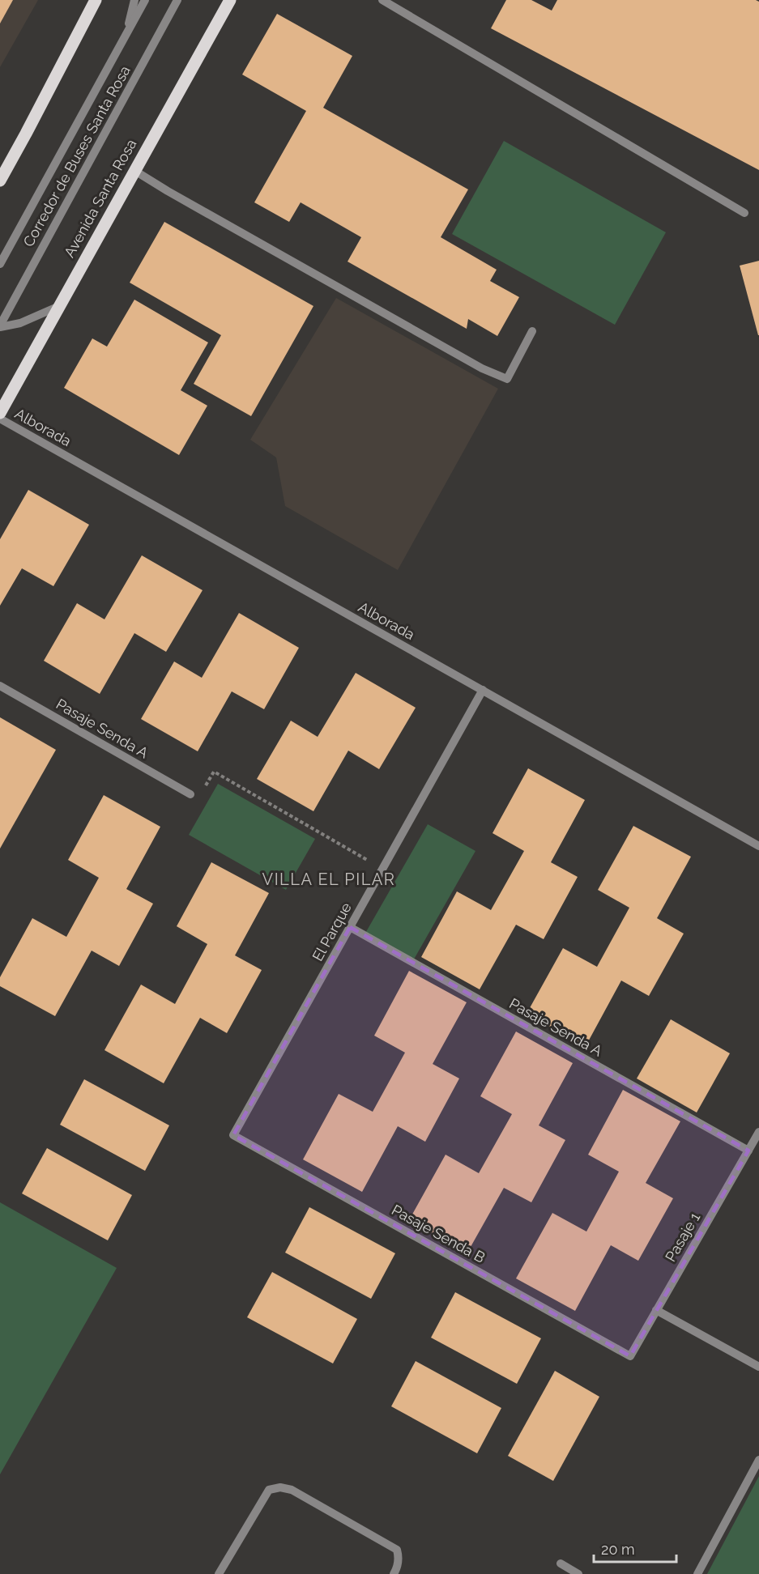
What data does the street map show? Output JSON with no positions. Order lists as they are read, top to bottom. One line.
{"streets":{"main road":["Avenida Santa Rosa"],"street":["Corredor de Buses Santa Rosa","Alborada","Pasaje Senda A","El Parque","Pasaje Senda B","Pasaje 1"]},"crossings":[["Alborada","El Parque"],["Pasaje Senda A","El Parque"],["Pasaje Senda A","Pasaje 1"],["El Parque","Pasaje Senda B"],["Pasaje Senda B","Pasaje 1"]],"districts":["VILLA EL PILAR"],"scale_bar":"20 m"}
